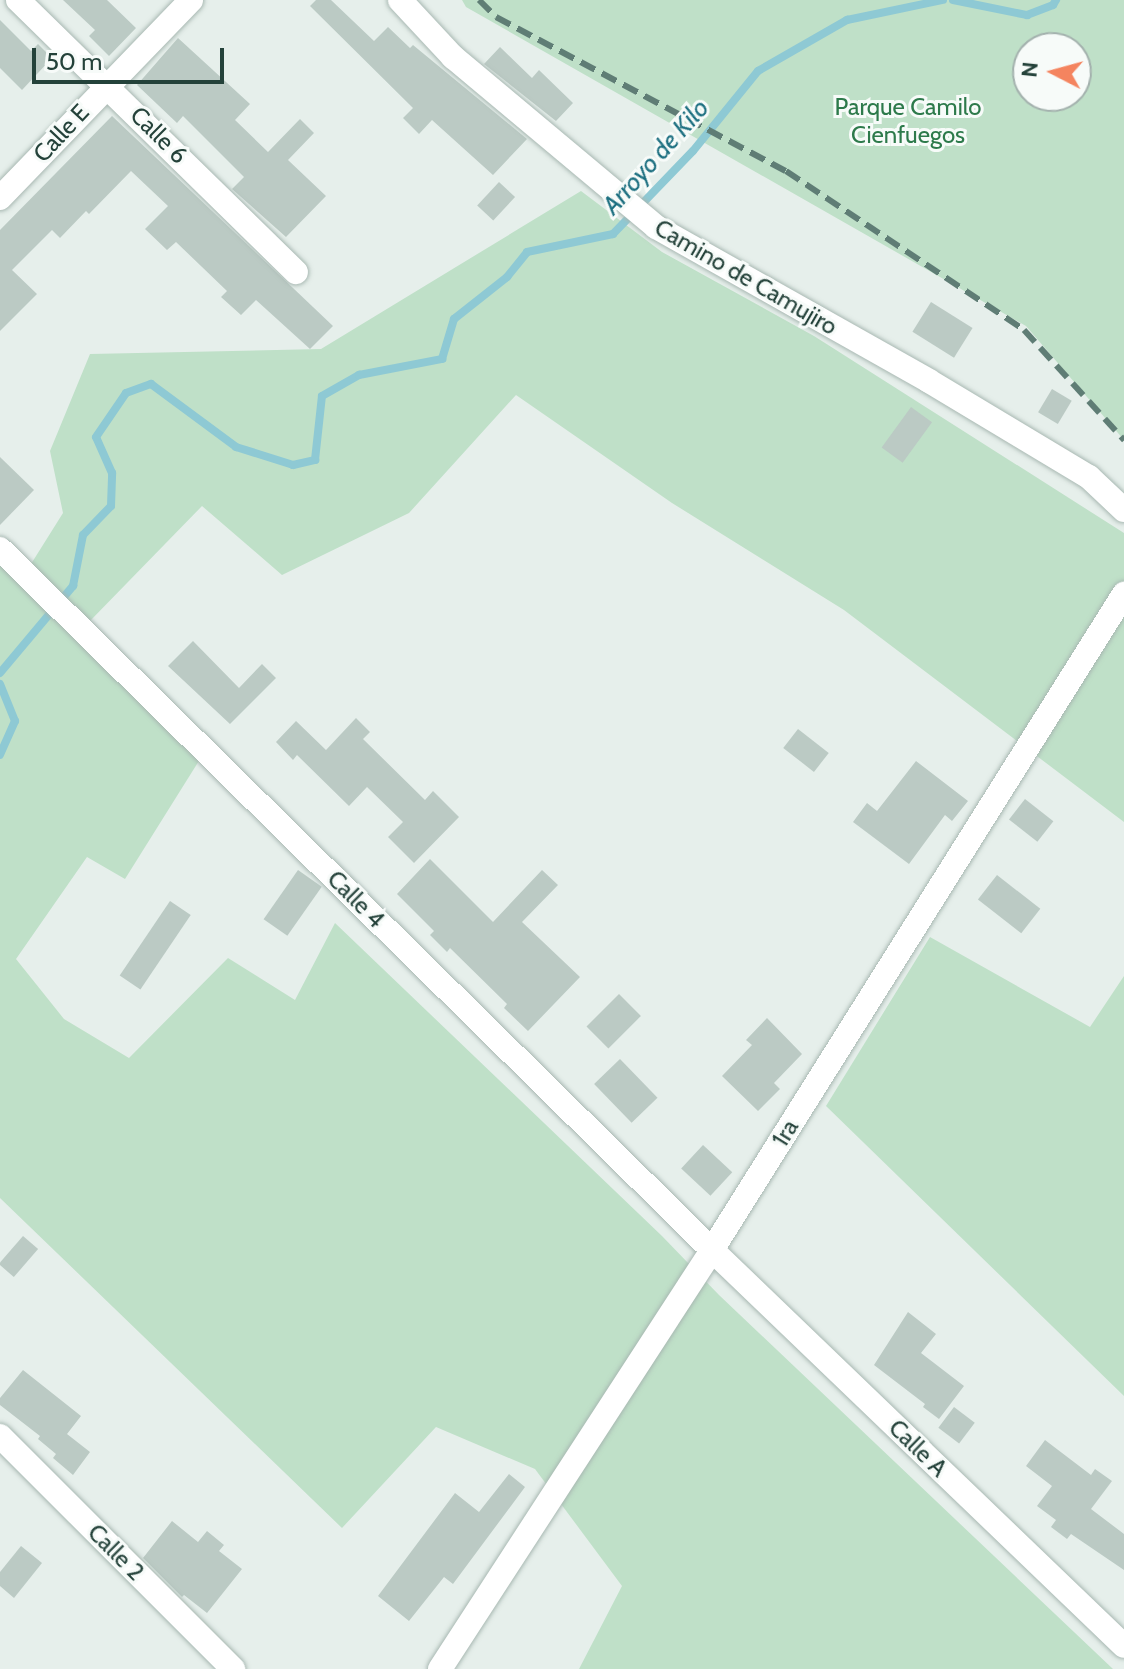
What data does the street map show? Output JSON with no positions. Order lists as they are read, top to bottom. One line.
{"streets":{"street":["Calle E","Calle 6","Camino de Camujiro","Calle 4","1ra","Calle A","Calle 2"]},"crossings":[["Calle E","Calle 6"],["Calle 4","1ra"],["Calle 4","Calle A"],["1ra","Calle A"]],"water":["Arroyo de Kilo"],"parks":["Parque Camilo Cienfuegos"],"scale_bar":"50 m","north":"left"}
